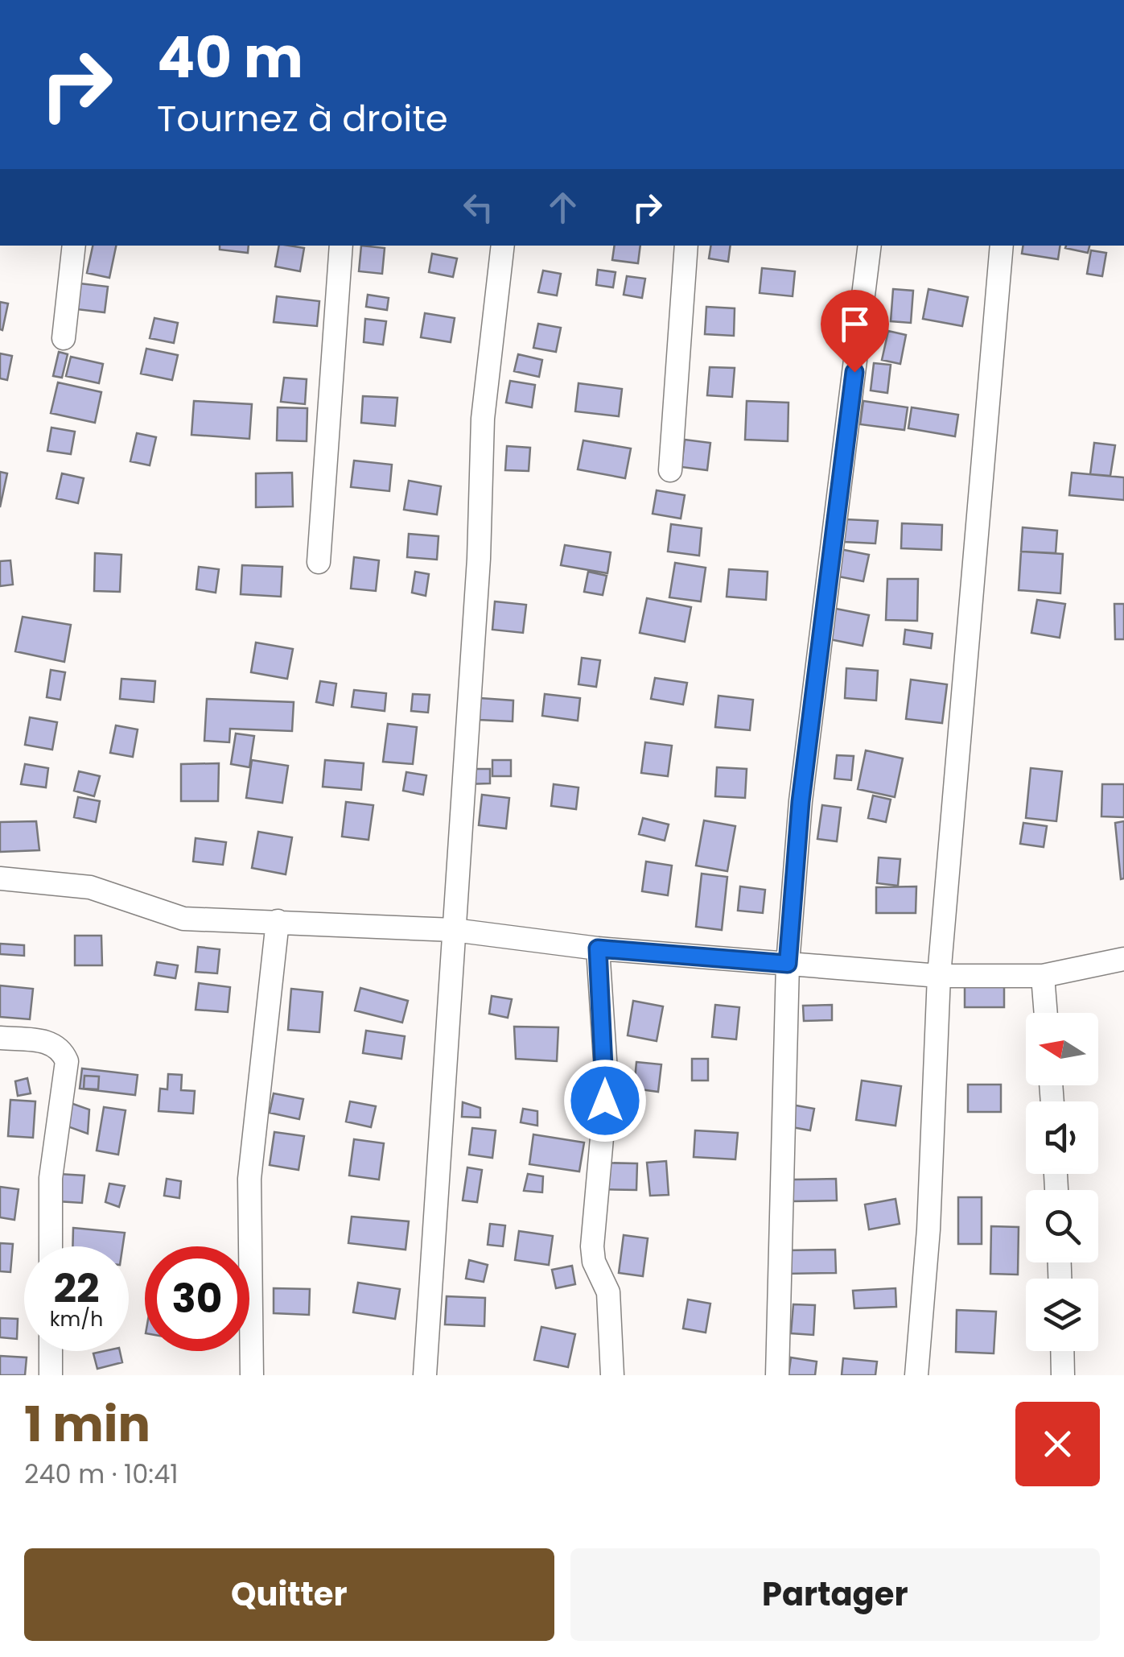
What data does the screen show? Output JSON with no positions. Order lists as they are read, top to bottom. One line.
{"north":"left","page":{"turn":["40 m","Tournez à droite"],"speed":"22 km/h","limit":"30","heading":["1 min","240 m · 10:41"],"buttons":["Quitter","Partager"]}}
